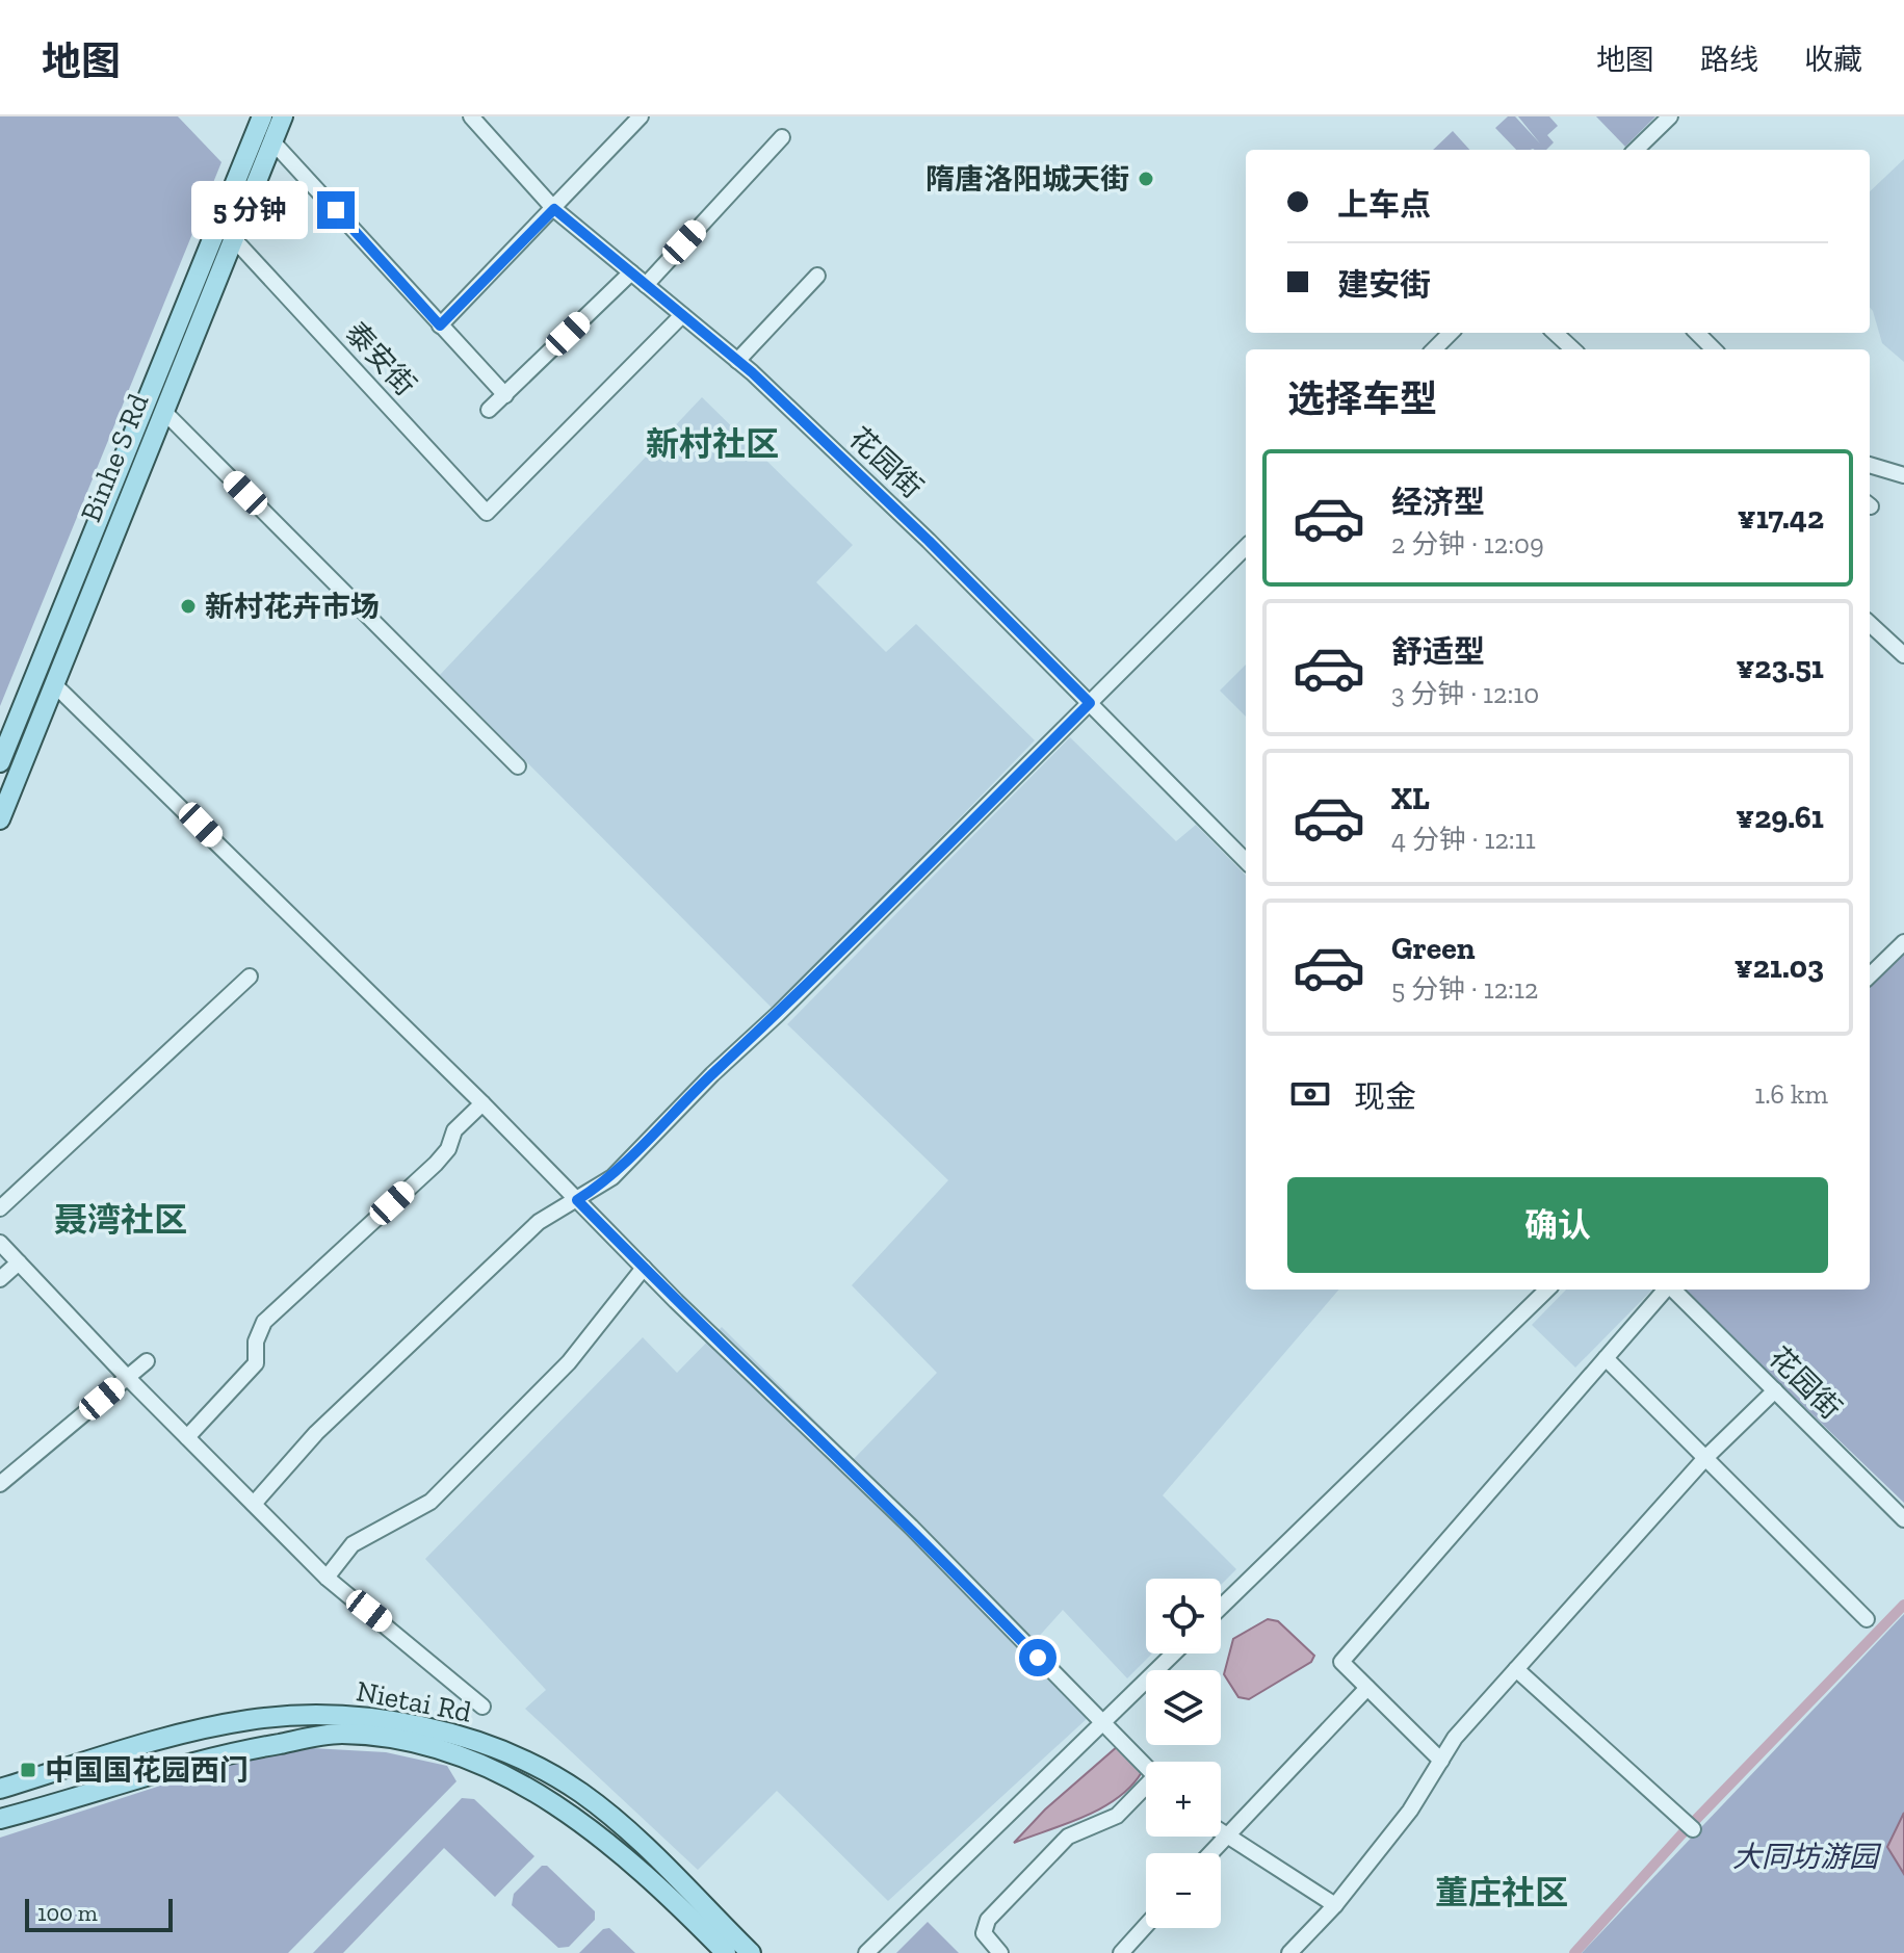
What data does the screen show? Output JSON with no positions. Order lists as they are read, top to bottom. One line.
{"streets":{"main road":["Binhe S Rd","Nietai Rd"],"street":["泰安街","花园街"]},"crossings":[["泰安街","Binhe S Rd"],["泰安街","花园街"]],"districts":["新村社区","聂湾社区","董庄社区"],"parks":["大同坊游园"],"places":{"other":["隋唐洛阳城天街","新村花卉市场"],"transit":["中国国花园西门"]},"scale_bar":"100 m","page":{"header":"地图","nav":["地图","路线","收藏"],"banner":["上车点","建安街"],"bubble":"5 分钟","heading":"选择车型","list":[{"name":"经济型","note":"2 分钟 · 12:09","value":"¥17.42"},{"name":"舒适型","note":"3 分钟 · 12:10","value":"¥23.51"},{"name":"XL","note":"4 分钟 · 12:11","value":"¥29.61"},{"name":"Green","note":"5 分钟 · 12:12","value":"¥21.03"}],"pay":["现金","1.6 km"],"buttons":"确认","map_buttons":["+","−"],"scale":"100 m"}}
